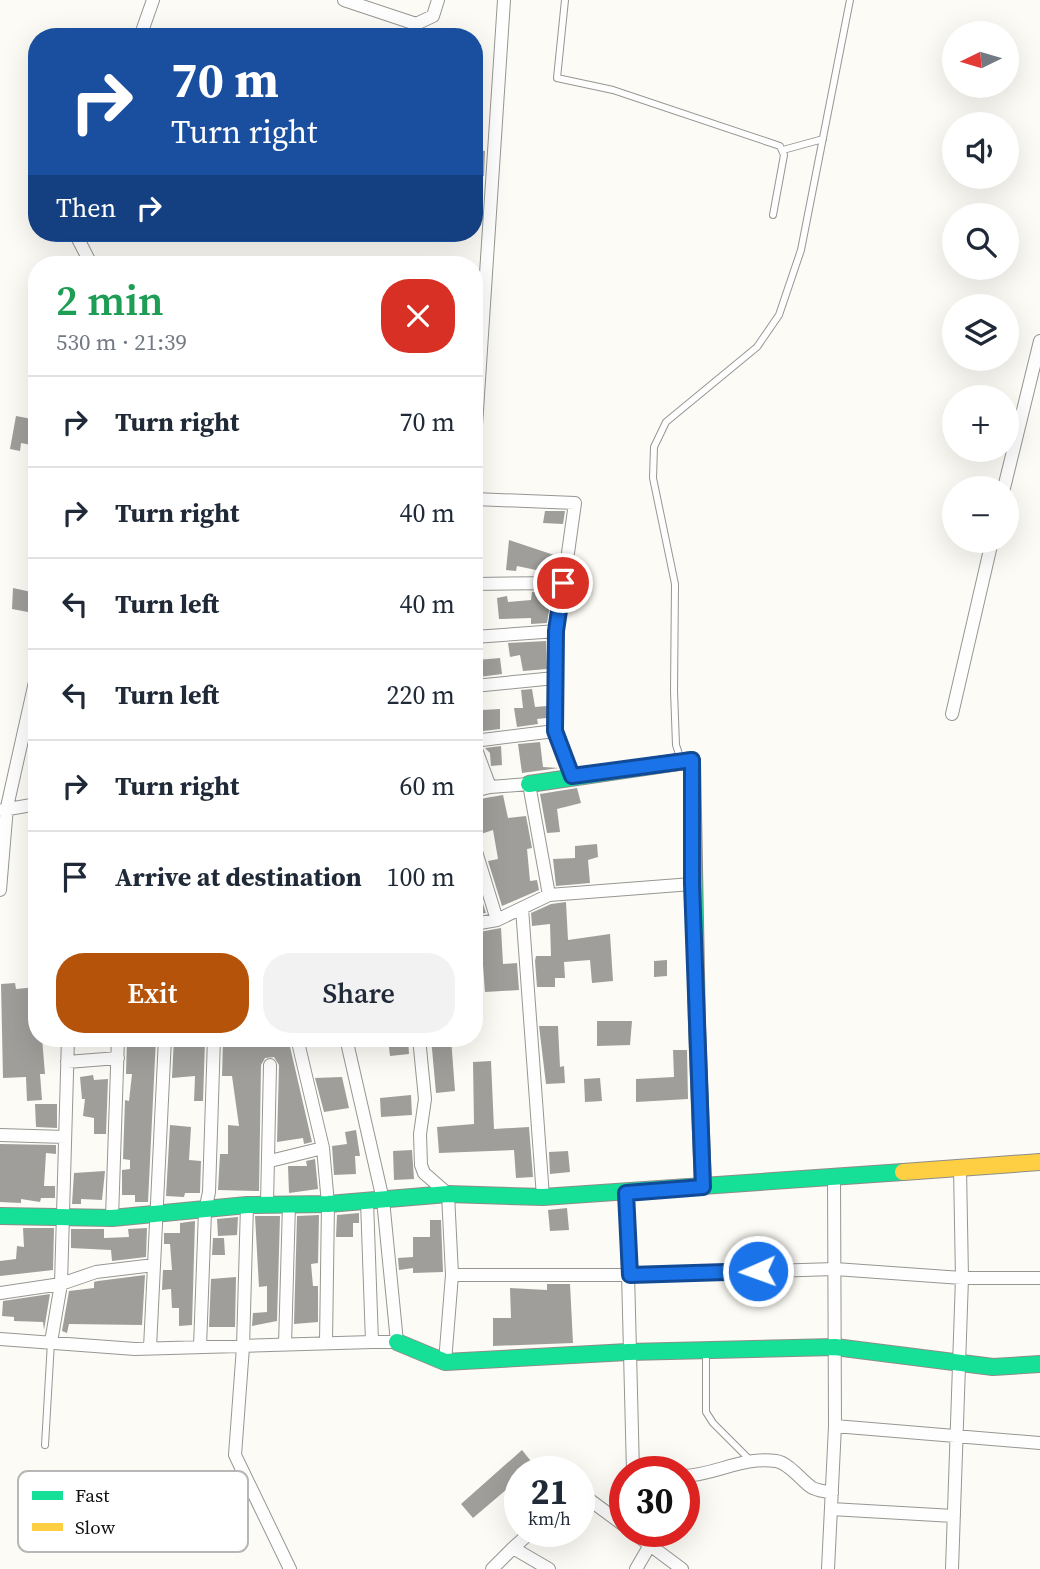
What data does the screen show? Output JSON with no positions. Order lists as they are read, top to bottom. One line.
{"legend":["Fast","Slow"],"north":"left","page":{"map_buttons":["+","−"],"turn":["70 m","Turn right"],"then":"Then","heading":["2 min","530 m · 21:39"],"list":[{"name":"Turn right","value":"70 m"},{"name":"Turn right","value":"40 m"},{"name":"Turn left","value":"40 m"},{"name":"Turn left","value":"220 m"},{"name":"Turn right","value":"60 m"},{"name":"Arrive at destination","value":"100 m"}],"buttons":["Exit","Share"],"speed":"21 km/h","limit":"30"}}
